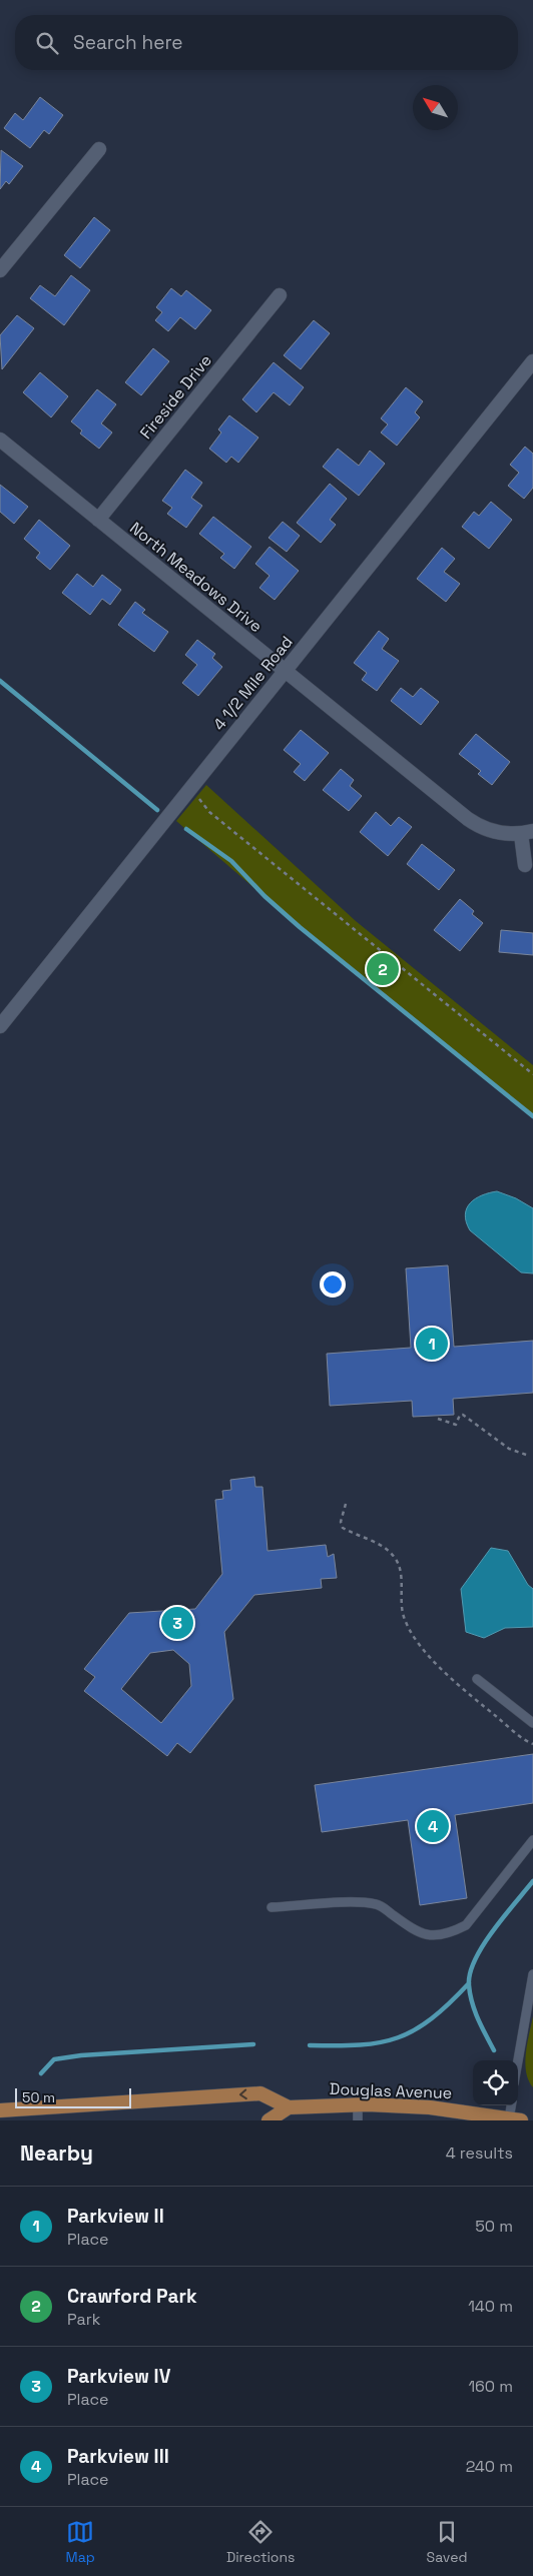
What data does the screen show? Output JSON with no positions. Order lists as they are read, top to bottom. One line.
{"streets":{"main road":["Douglas Avenue"],"street":["Fireside Drive","North Meadows Drive","4 1/2 Mile Road"]},"crossings":[["Fireside Drive","North Meadows Drive"],["North Meadows Drive","4 1/2 Mile Road"]],"one_way":["Douglas Avenue"],"scale_bar":"50 m","north":"top left","page":{"search":"Search here","pins":["2","1","3","4"],"scale":"50 m","heading":["Nearby","4 results"],"list":[{"mark":"1","name":"Parkview II","note":"Place","value":"50 m"},{"mark":"2","name":"Crawford Park","note":"Park","value":"140 m"},{"mark":"3","name":"Parkview IV","note":"Place","value":"160 m"},{"mark":"4","name":"Parkview III","note":"Place","value":"240 m"}],"nav":["Map","Directions","Saved"]}}
